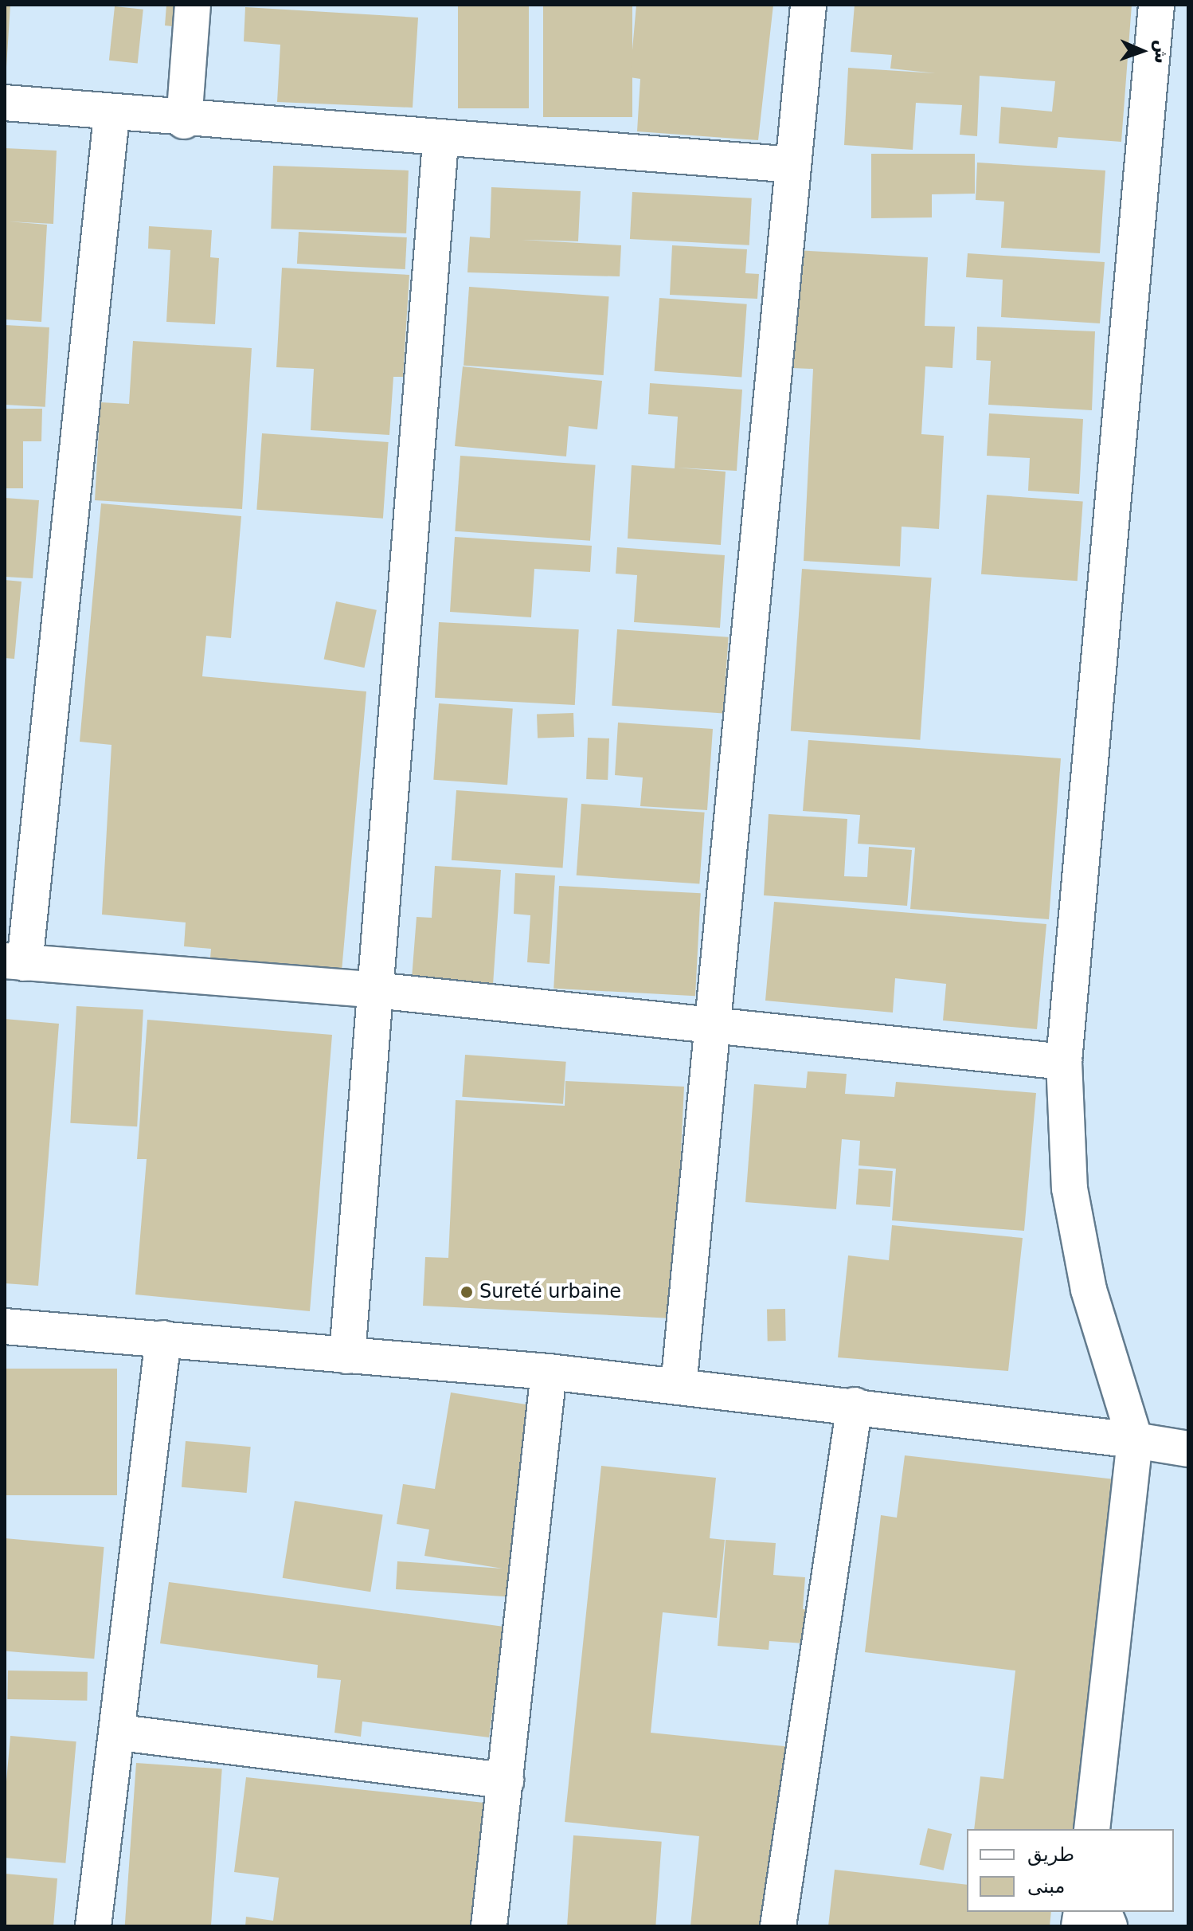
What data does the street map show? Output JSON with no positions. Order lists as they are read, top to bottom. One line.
{"places":["Sureté urbaine"],"legend":["طريق","مبنى"],"north":"right"}
